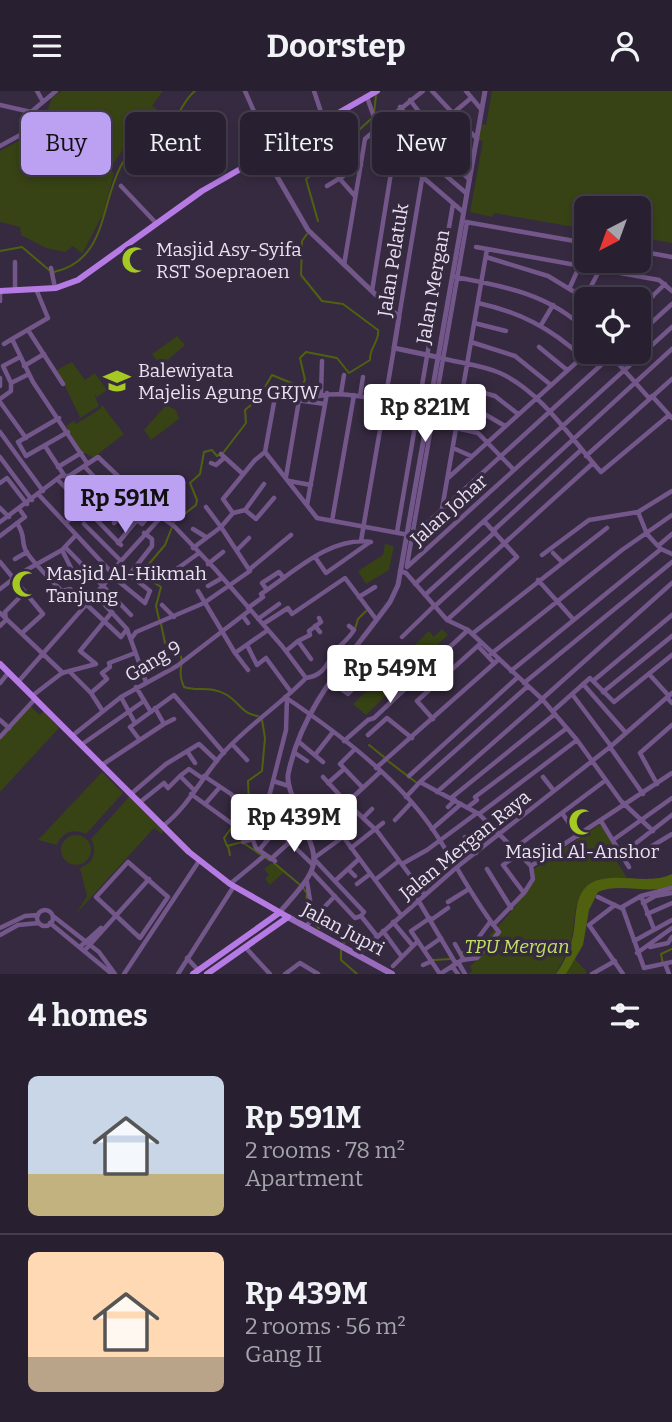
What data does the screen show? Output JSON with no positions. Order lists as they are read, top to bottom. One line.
{"streets":{"main road":["Jalan Jupri"],"street":["Jalan Pelatuk","Jalan Mergan","Jalan Johar","Gang 9","Jalan Mergan Raya"]},"crossings":[["Jalan Mergan","Jalan Johar"],["Gang 9","Jalan Jupri"],["Jalan Mergan Raya","Jalan Jupri"]],"parks":["TPU Mergan"],"places":{"mosque":["Masjid Asy-Syifa RST Soepraoen","Masjid Al-Hikmah Tanjung","Masjid Al-Anshor"],"school or university":["Balewiyata Majelis Agung GKJW"]},"north":"bottom left","page":{"header":"Doorstep","chip":["Buy","Rent","Filters","New"],"price":["Rp 821M","Rp 591M","Rp 549M","Rp 439M"],"heading":"4 homes","list":[{"name":"Rp 591M","note":"2 rooms · 78 m² · Apartment"},{"name":"Rp 439M","note":"2 rooms · 56 m² · Gang II"}]}}
